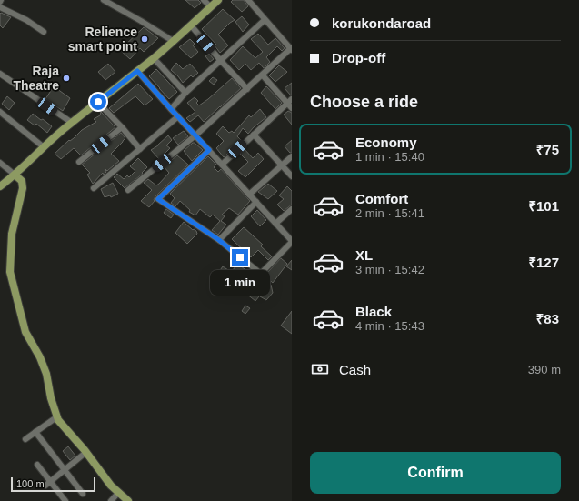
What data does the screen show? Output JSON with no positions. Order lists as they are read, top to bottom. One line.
{"places":["Relience smart point","Raja Theatre"],"scale_bar":"100 m","page":{"banner":["korukondaroad","Drop-off"],"heading":"Choose a ride","list":[{"name":"Economy","note":"1 min · 15:40","value":"₹75"},{"name":"Comfort","note":"2 min · 15:41","value":"₹101"},{"name":"XL","note":"3 min · 15:42","value":"₹127"},{"name":"Black","note":"4 min · 15:43","value":"₹83"}],"bubble":"1 min","pay":["Cash","390 m"],"buttons":"Confirm","scale":"100 m"}}
